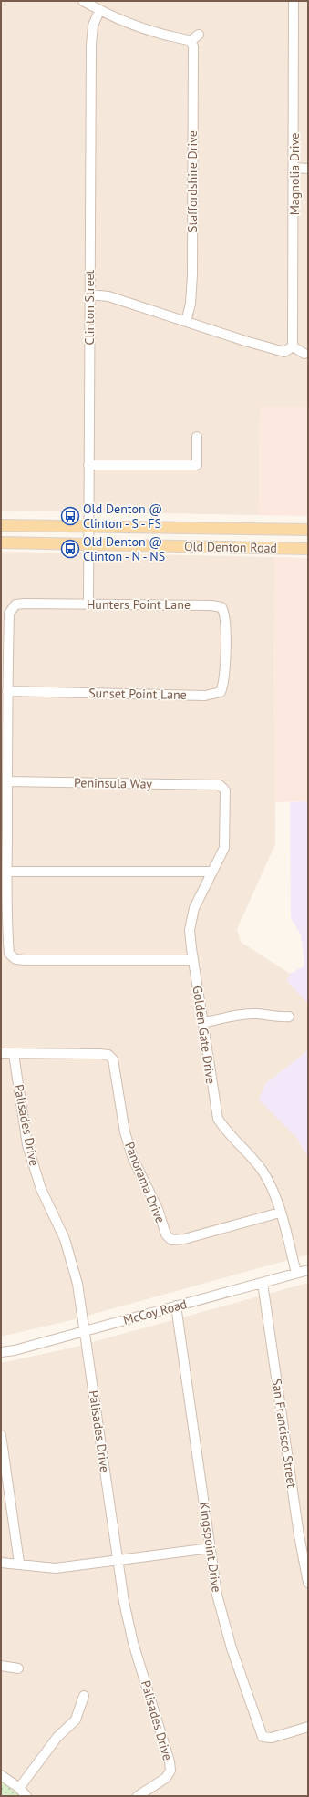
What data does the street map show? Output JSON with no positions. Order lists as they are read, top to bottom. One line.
{"streets":{"main road":["Old Denton Road"],"street":["Magnolia Drive","Staffordshire Drive","Clinton Street","Hunters Point Lane","Sunset Point Lane","Peninsula Way","Golden Gate Drive","Palisades Drive","Panorama Drive","McCoy Road","San Francisco Street","Kingspoint Drive"]},"crossings":[["Clinton Street","Old Denton Road"],["Clinton Street","Hunters Point Lane"],["Hunters Point Lane","Sunset Point Lane"],["Peninsula Way","Golden Gate Drive"],["Golden Gate Drive","Panorama Drive"],["Golden Gate Drive","McCoy Road"],["Palisades Drive","Panorama Drive"],["Palisades Drive","McCoy Road"],["McCoy Road","San Francisco Street"],["McCoy Road","Kingspoint Drive"]],"places":{"bus stop":["Old Denton @ Clinton - S - FS","Old Denton @ Clinton - N - NS"]}}
